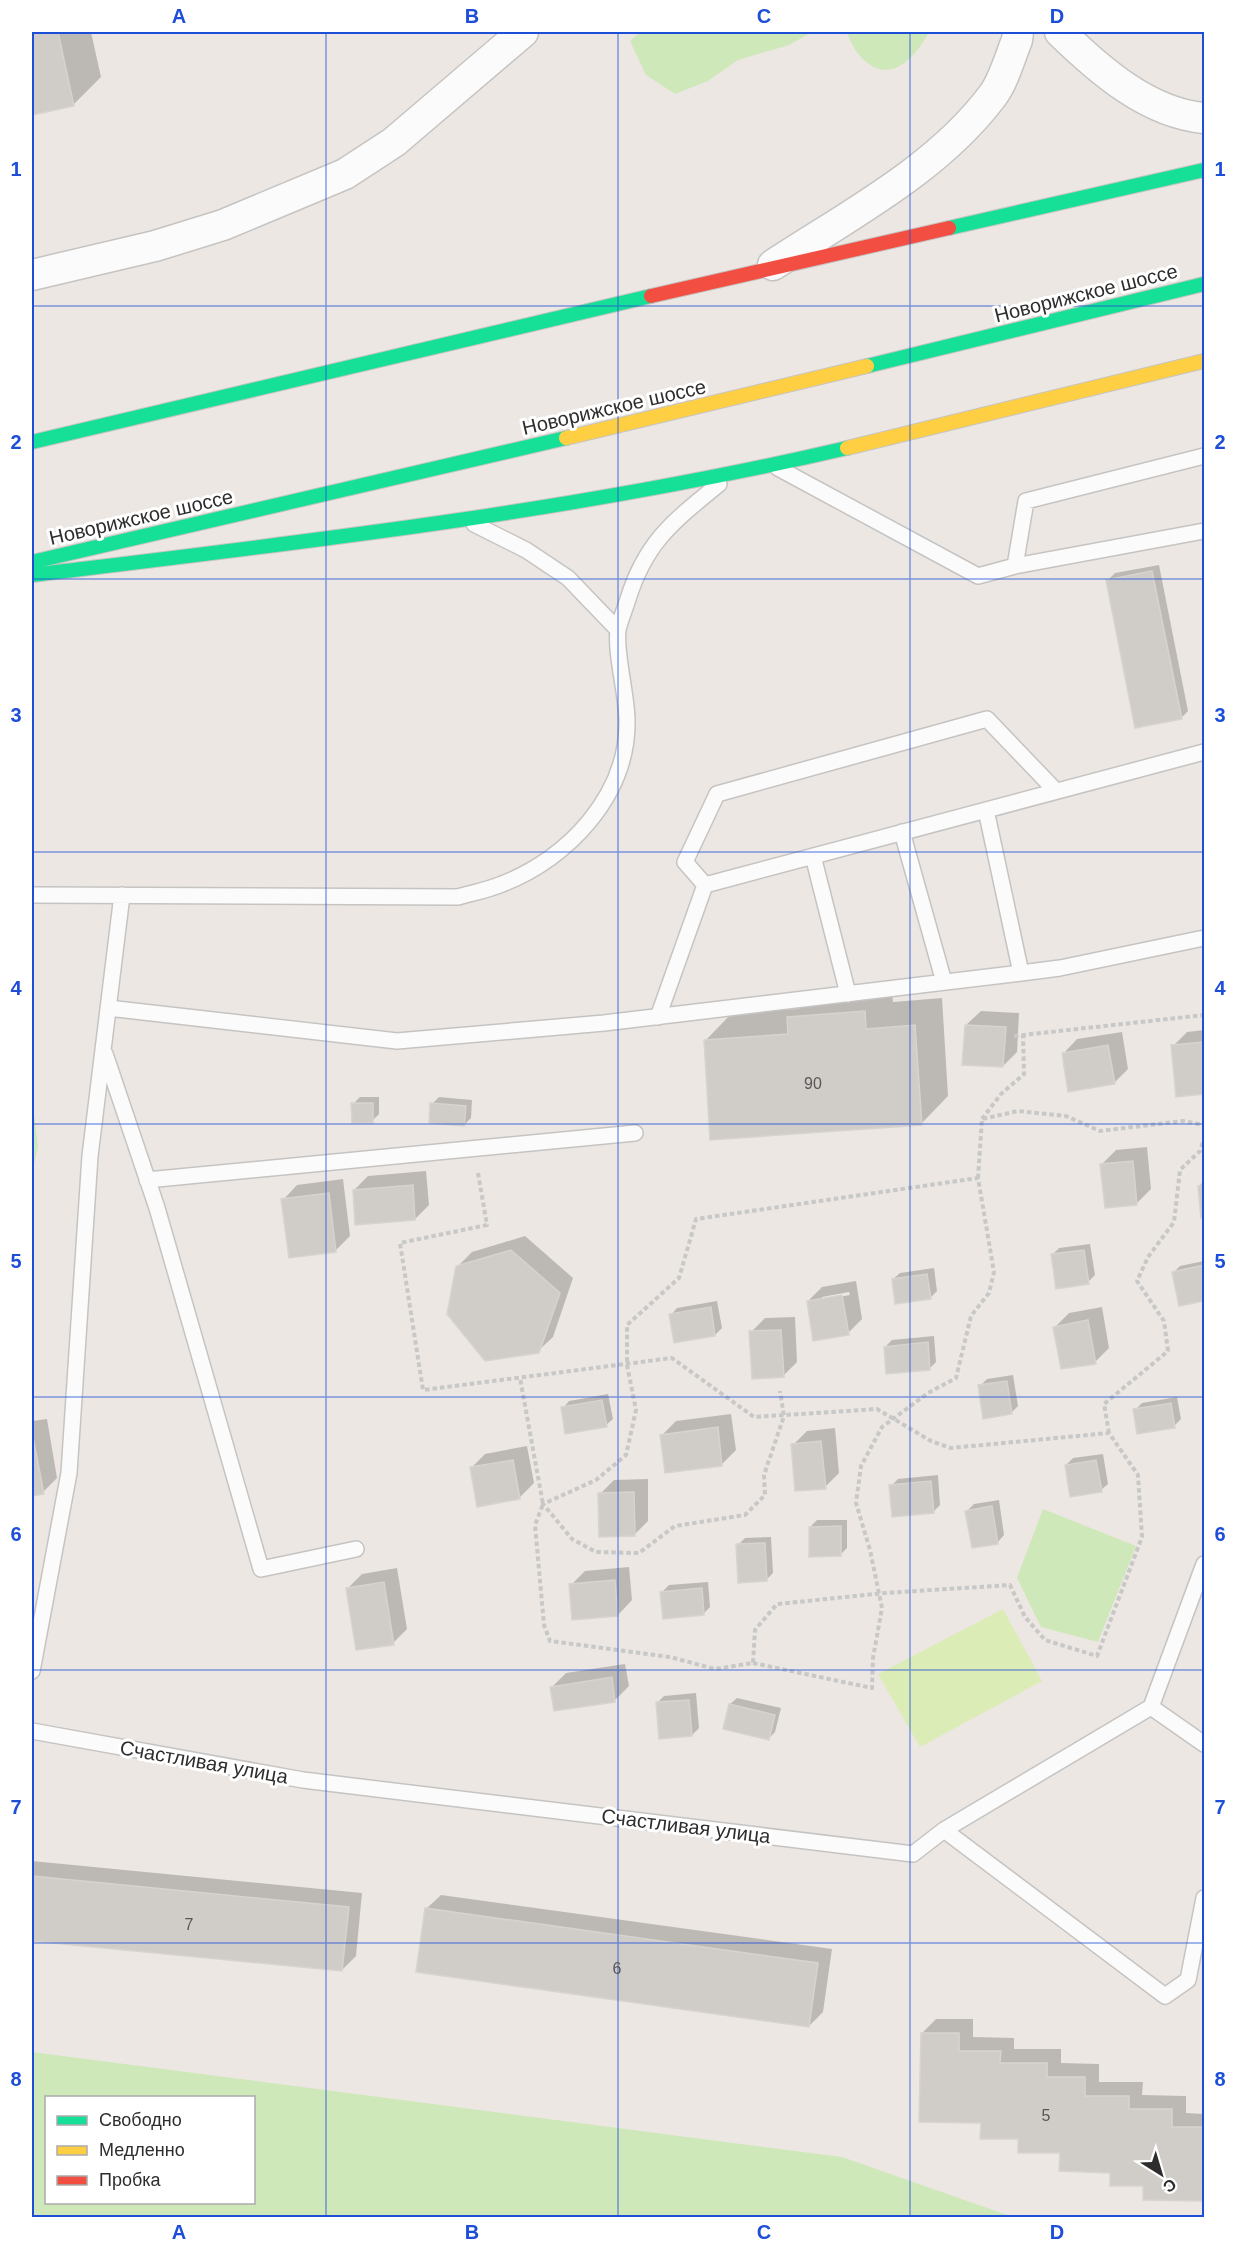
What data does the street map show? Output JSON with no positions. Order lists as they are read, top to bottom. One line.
{"streets":{"main road":["Новорижское шоссе"],"lane":["Счастливая улица"]},"house_numbers":["90","7","6","5"],"legend":["Свободно","Медленно","Пробка"],"north":"bottom right","grid":{"columns":["A","B","C","D"],"rows":["1","2","3","4","5","6","7","8"]}}
